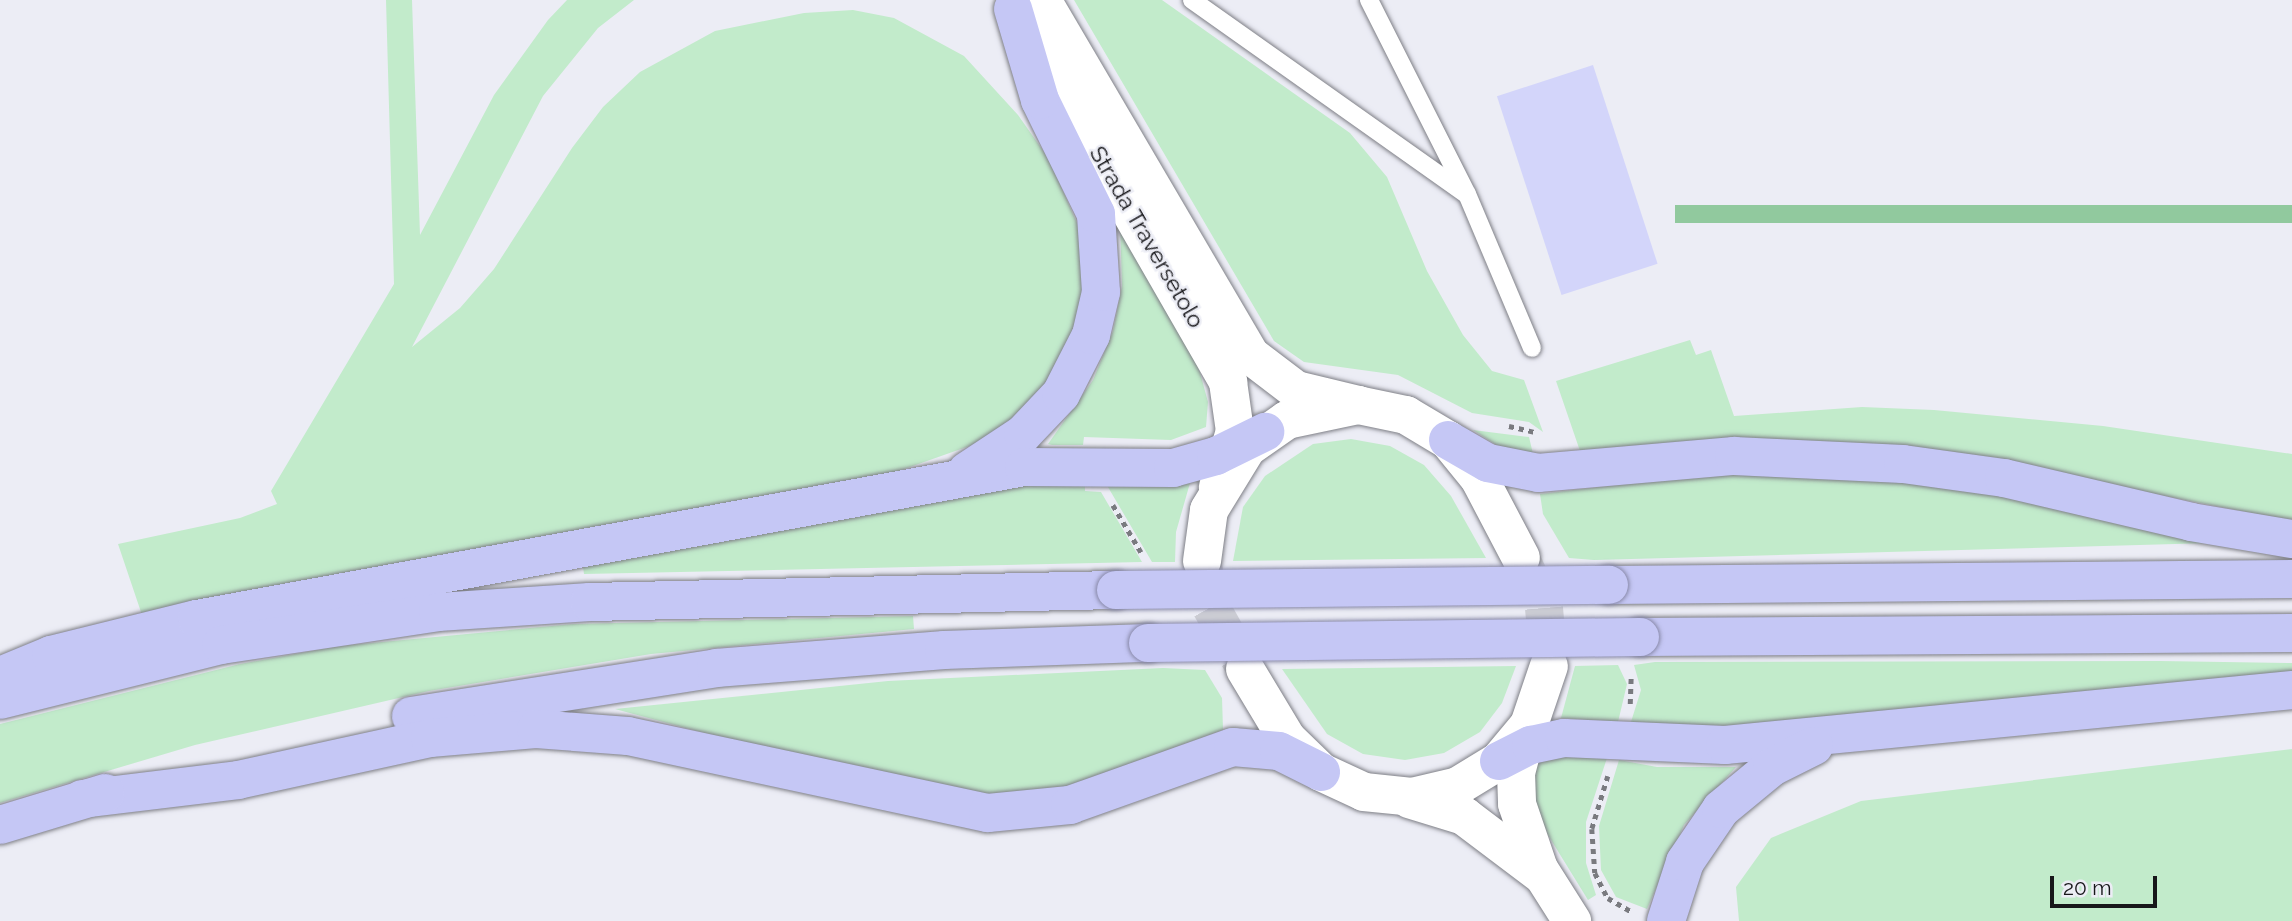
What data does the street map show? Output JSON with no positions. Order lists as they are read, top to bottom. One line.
{"streets":{"main road":["Strada Traversetolo"]},"scale_bar":"20 m"}
